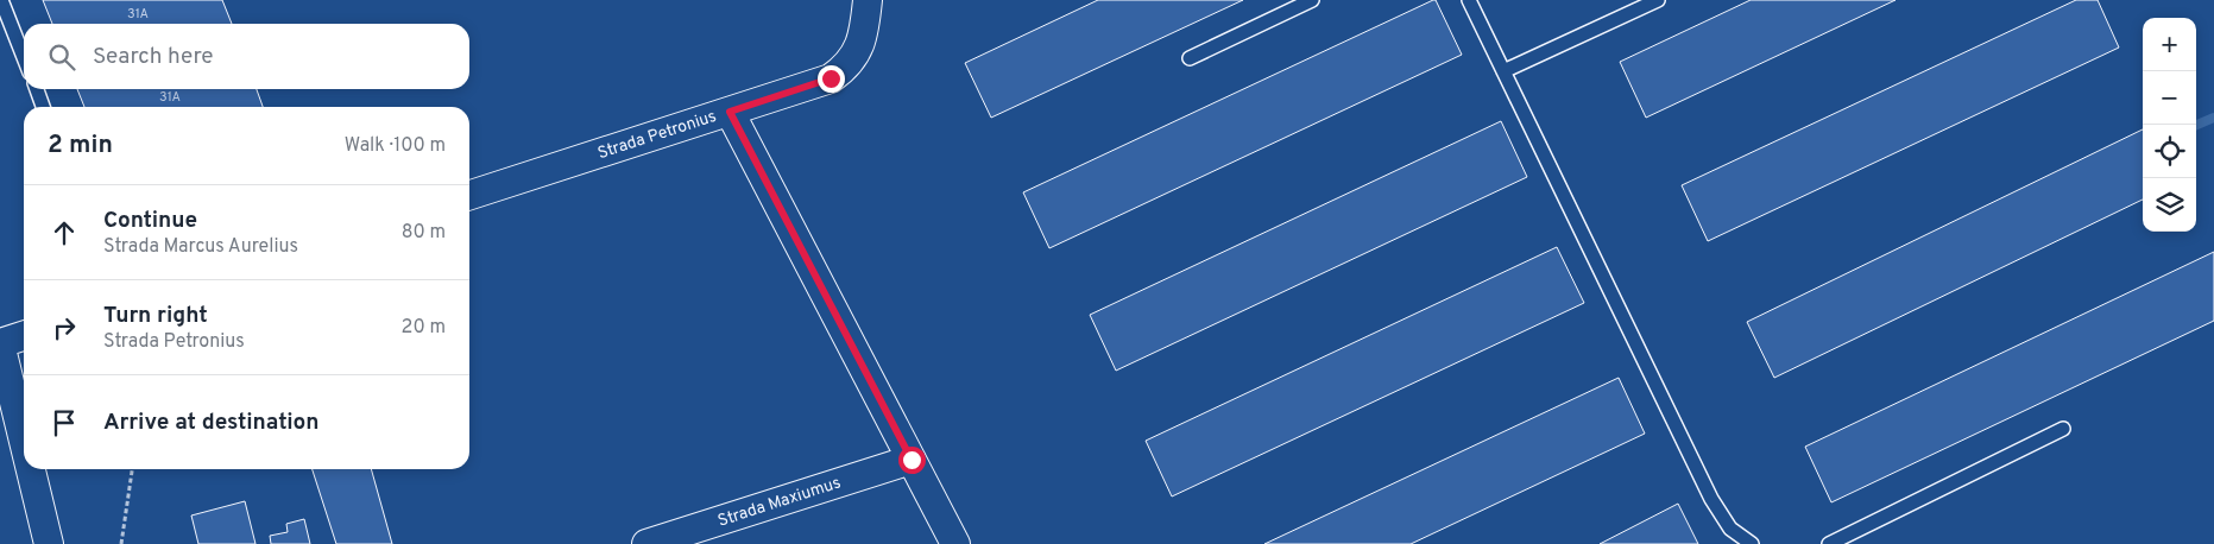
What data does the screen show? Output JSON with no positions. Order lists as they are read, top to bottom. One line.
{"streets":{"street":["Strada Petronius","Strada Maxiumus"]},"house_numbers":["31A","31A"],"page":{"map_buttons":["+","−"],"search":"Search here","heading":["2 min","Walk · 100 m"],"list":[["Continue","Strada Marcus Aurelius","80 m"],["Turn right","Strada Petronius","20 m"],"Arrive at destination"]}}
